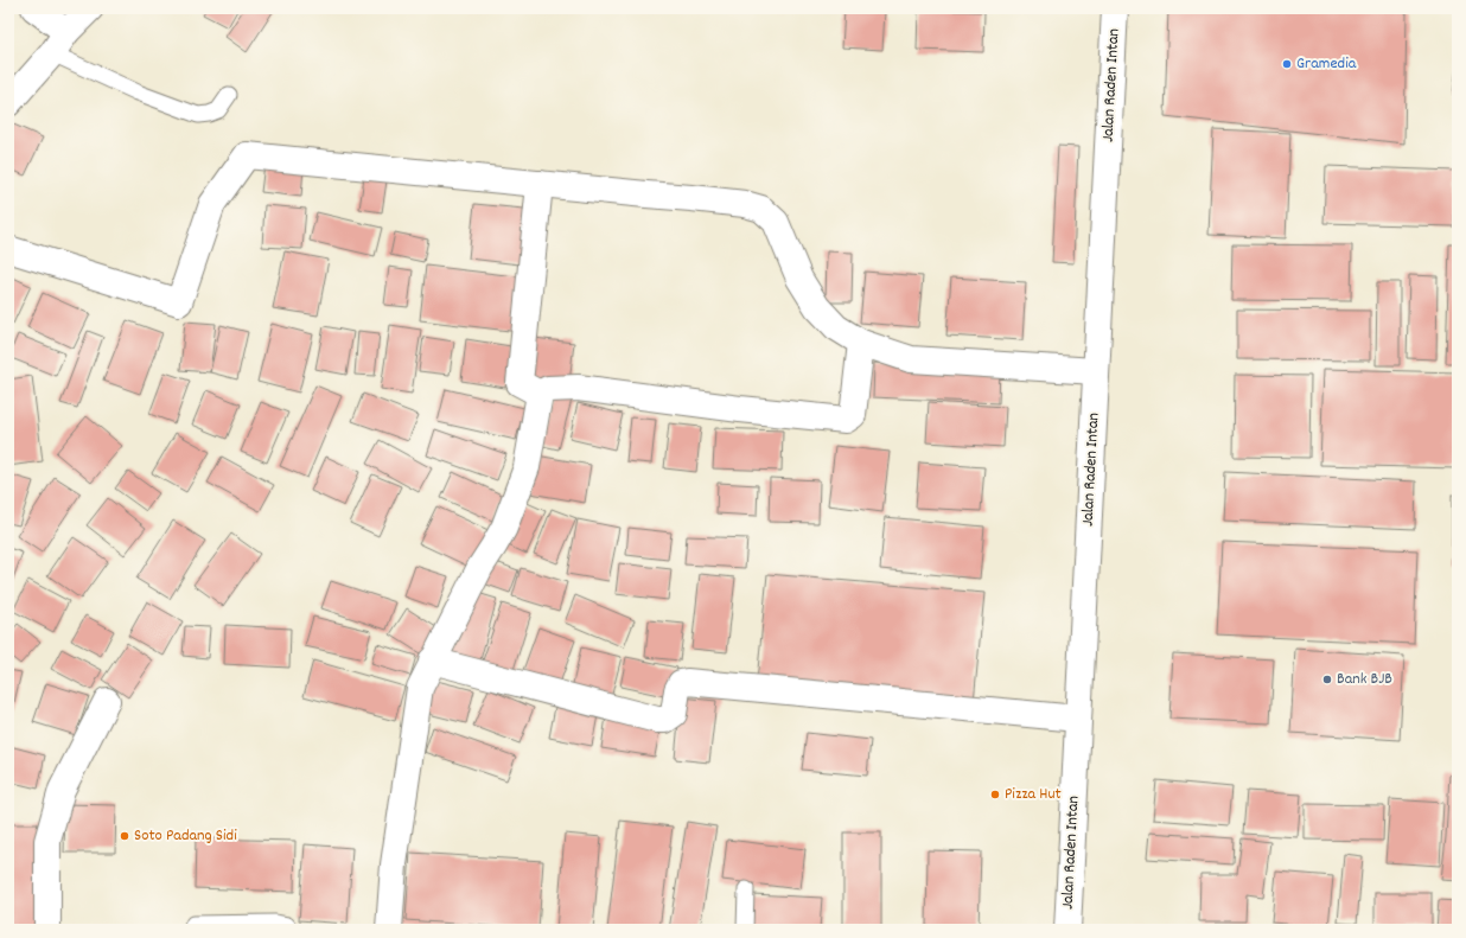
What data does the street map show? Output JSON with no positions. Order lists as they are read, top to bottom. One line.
{"streets":{"street":["Jalan Raden Intan"]},"places":["Gramedia","Bank BJB","Pizza Hut","Soto Padang Sidi"]}
